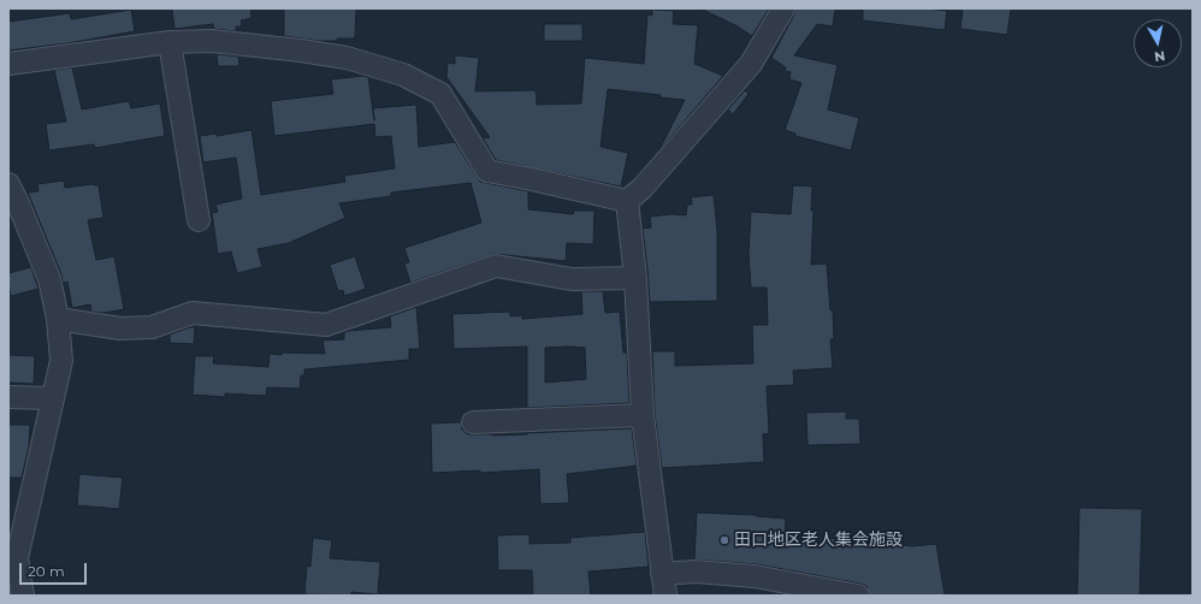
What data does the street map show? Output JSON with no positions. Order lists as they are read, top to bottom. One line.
{"places":["田口地区老人集会施設"],"scale_bar":"20 m","north":"bottom"}
